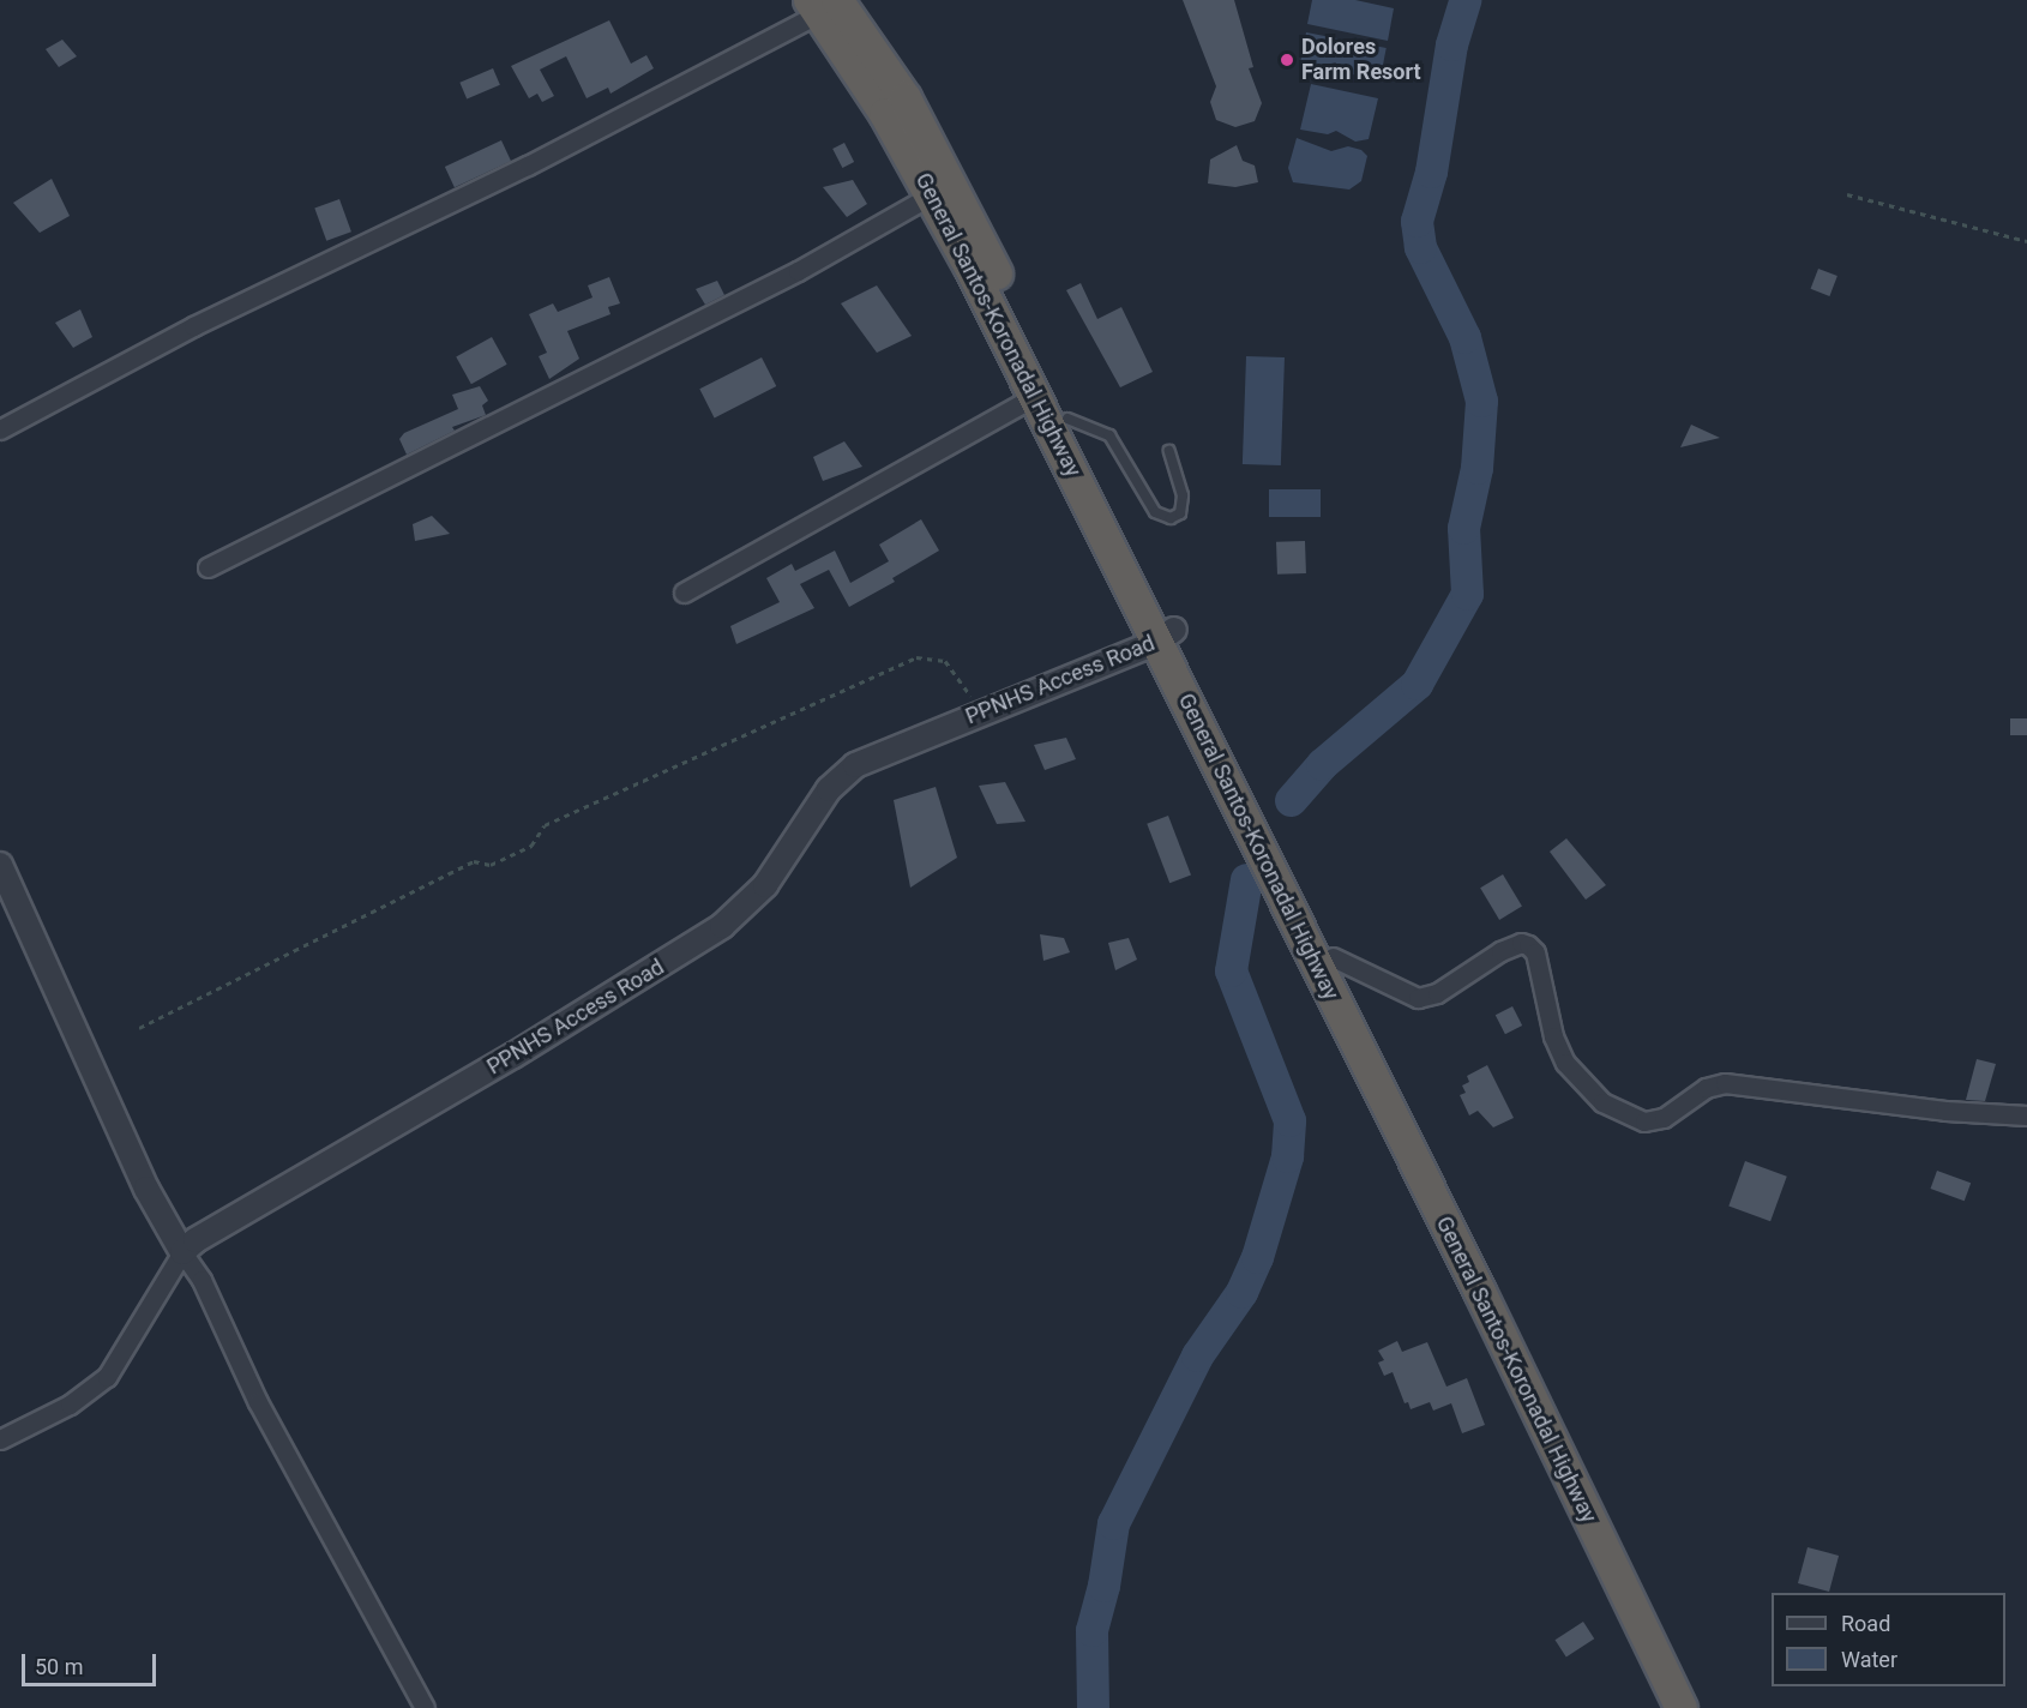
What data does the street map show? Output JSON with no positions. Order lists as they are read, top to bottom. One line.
{"streets":{"highway":["General Santos-Koronadal Highway"],"street":["PPNHS Access Road"]},"crossings":[["General Santos-Koronadal Highway","PPNHS Access Road"]],"places":["Dolores Farm Resort"],"legend":["Road","Water"],"scale_bar":"50 m"}
